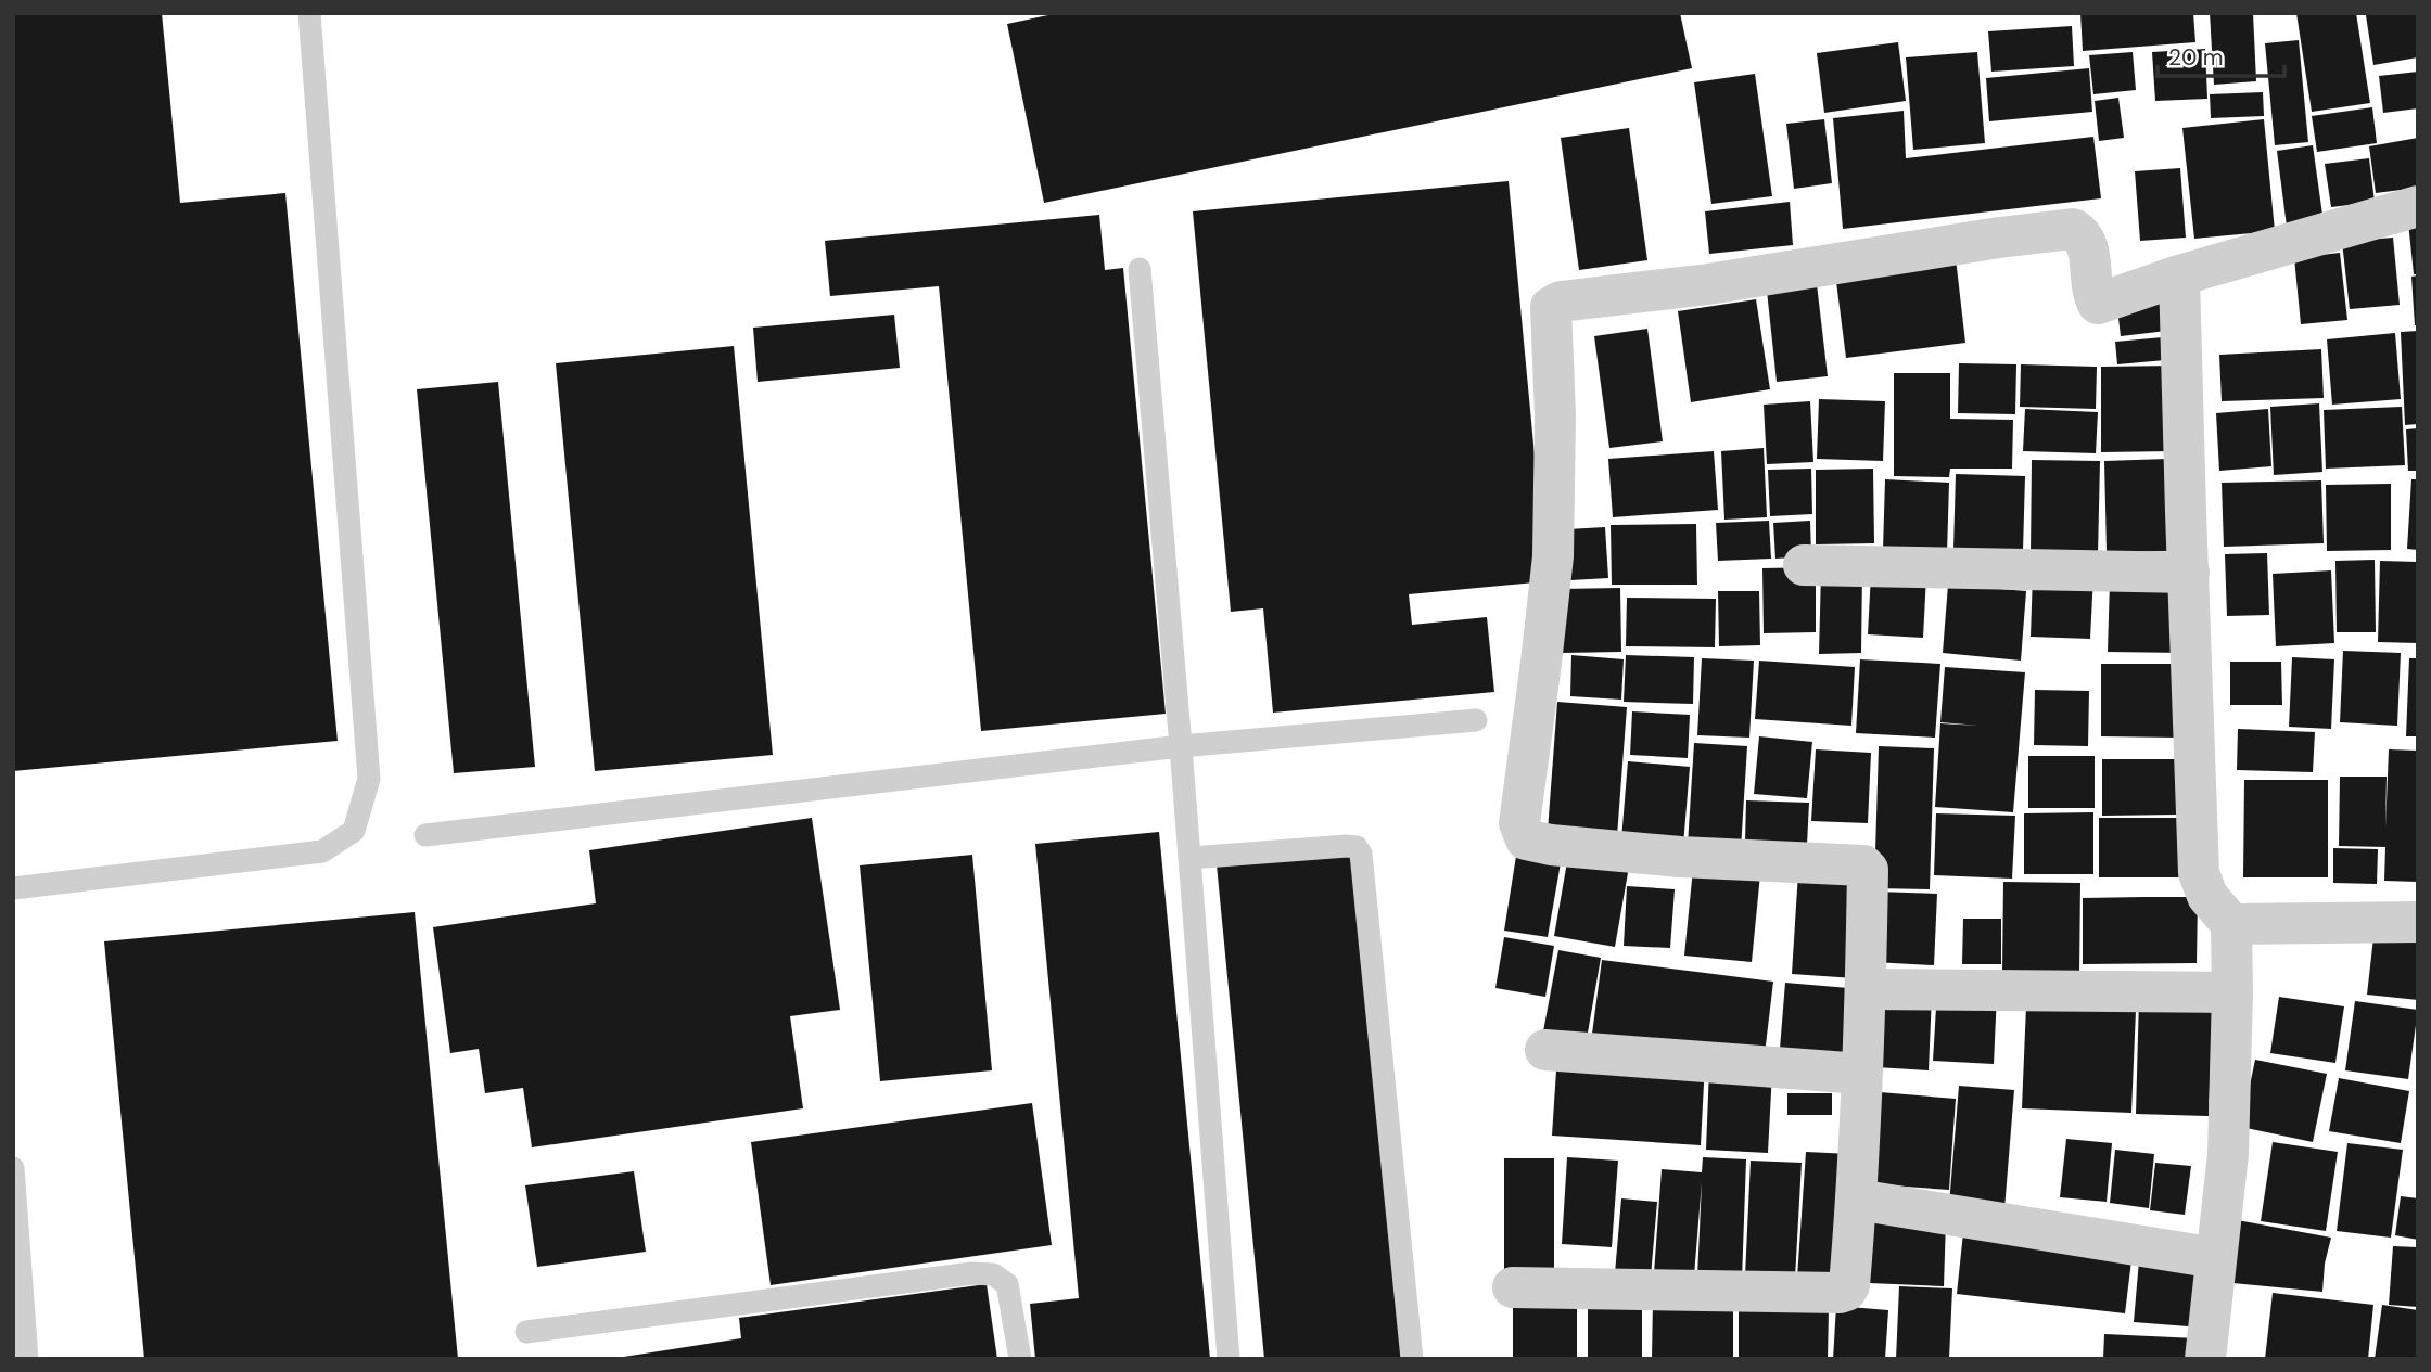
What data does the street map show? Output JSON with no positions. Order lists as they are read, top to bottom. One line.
{"scale_bar":"20 m"}
